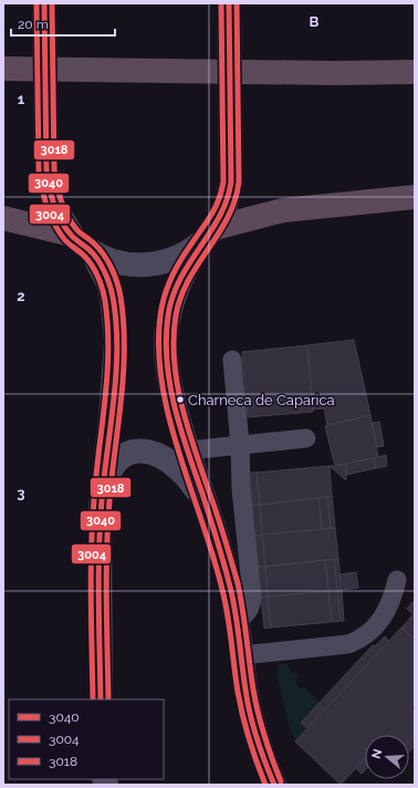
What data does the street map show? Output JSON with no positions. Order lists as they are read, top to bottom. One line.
{"places":["Charneca de Caparica"],"lines":["transit line 3040","transit line 3004","transit line 3018"],"legend":["3040","3004","3018"],"scale_bar":"20 m","north":"left","grid":{"columns":["B"],"rows":["1","2","3"]}}
